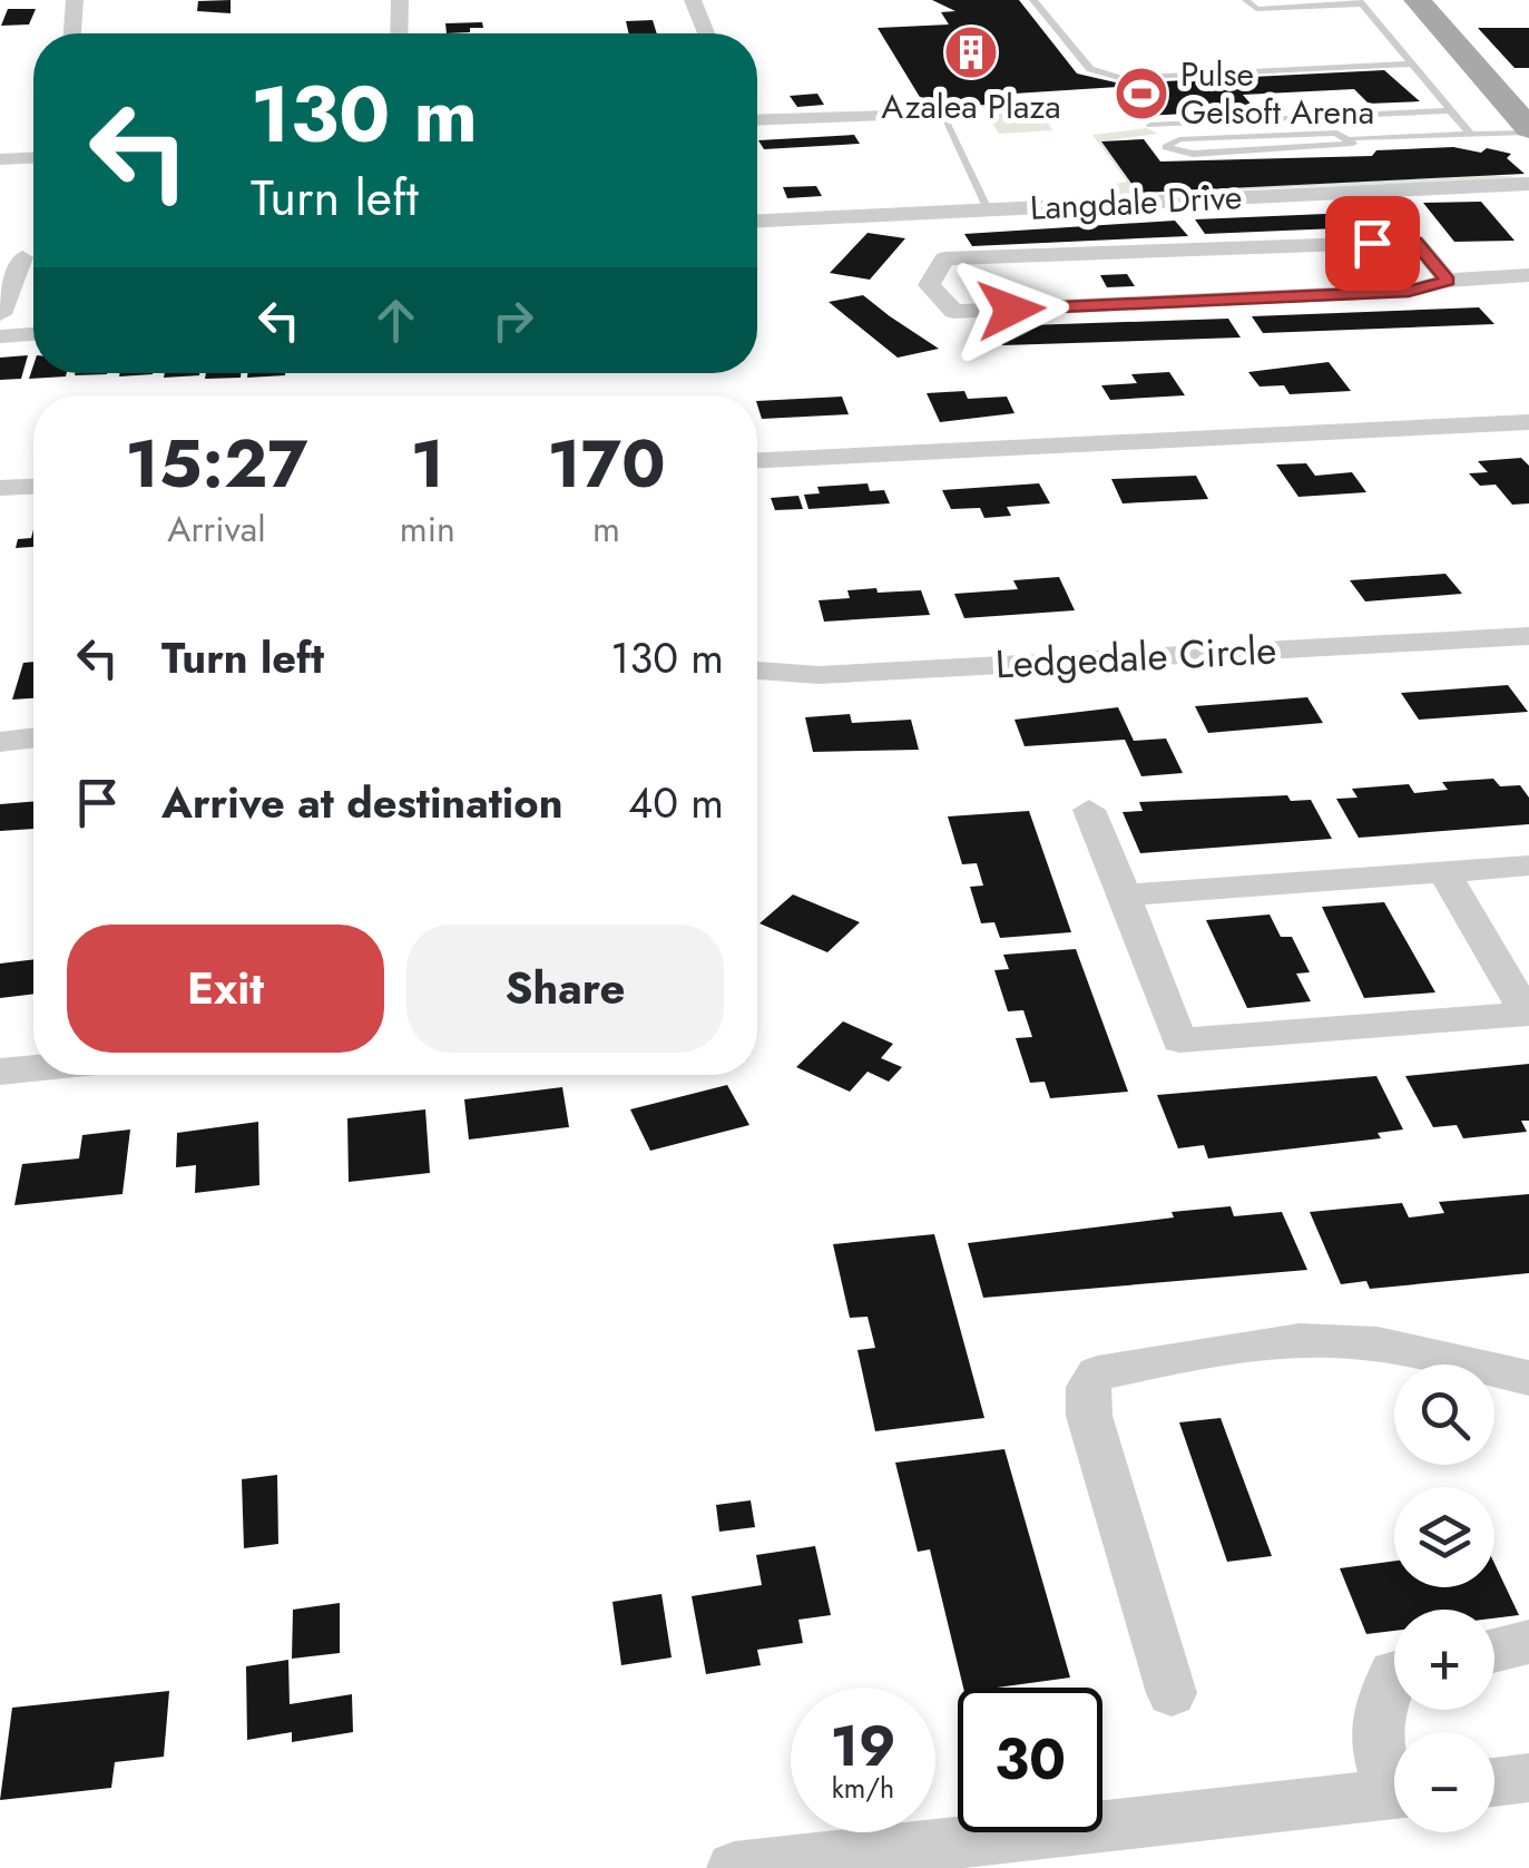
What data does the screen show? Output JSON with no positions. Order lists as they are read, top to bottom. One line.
{"streets":{"street":["Langdale Drive","Ledgedale Circle"]},"places":{"building":["Azalea Plaza"],"sports":["Pulse Gelsoft Arena"]},"page":{"turn":["130 m","Turn left"],"eta":["15:27","Arrival","1","min","170","m"],"list":[{"name":"Turn left","value":"130 m"},{"name":"Arrive at destination","value":"40 m"}],"buttons":["Exit","Share"],"map_buttons":["+","−"],"speed":"19 km/h","limit":"30"}}
